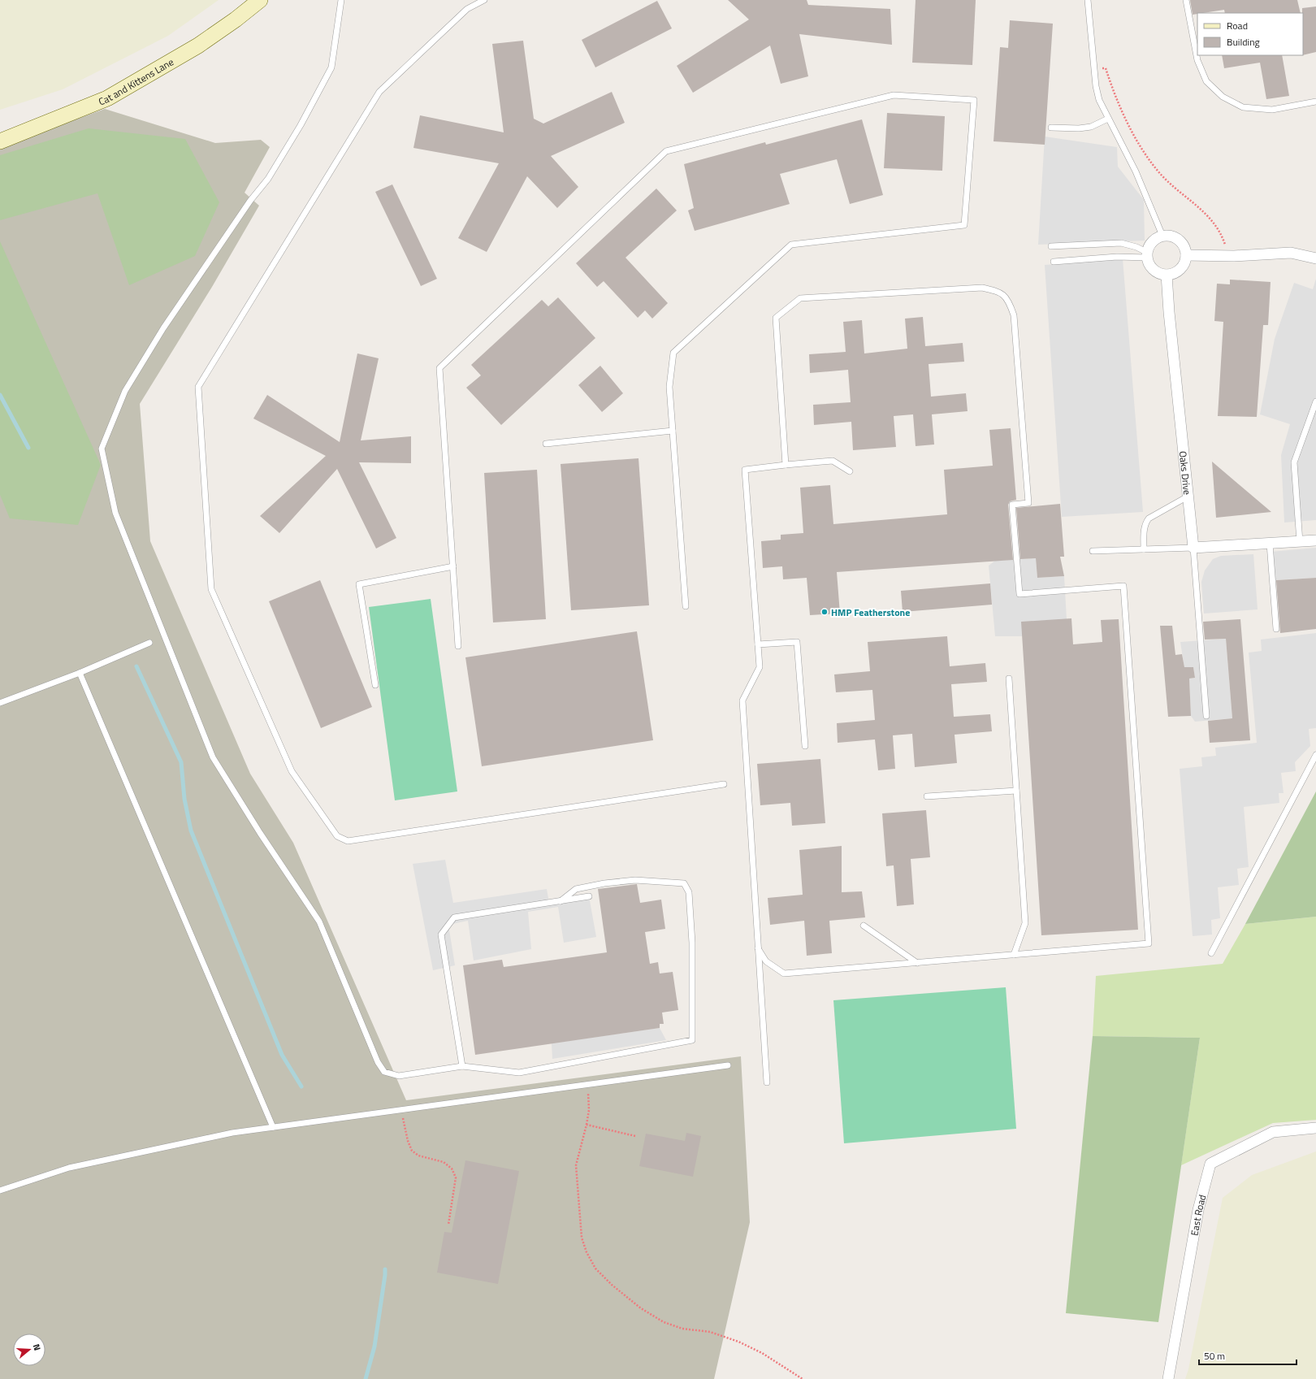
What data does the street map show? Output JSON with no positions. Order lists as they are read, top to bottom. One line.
{"streets":{"street":["Cat and Kittens Lane","Oaks Drive","East Road"]},"places":["HMP Featherstone"],"legend":["Road","Building"],"scale_bar":"50 m","north":"right"}
